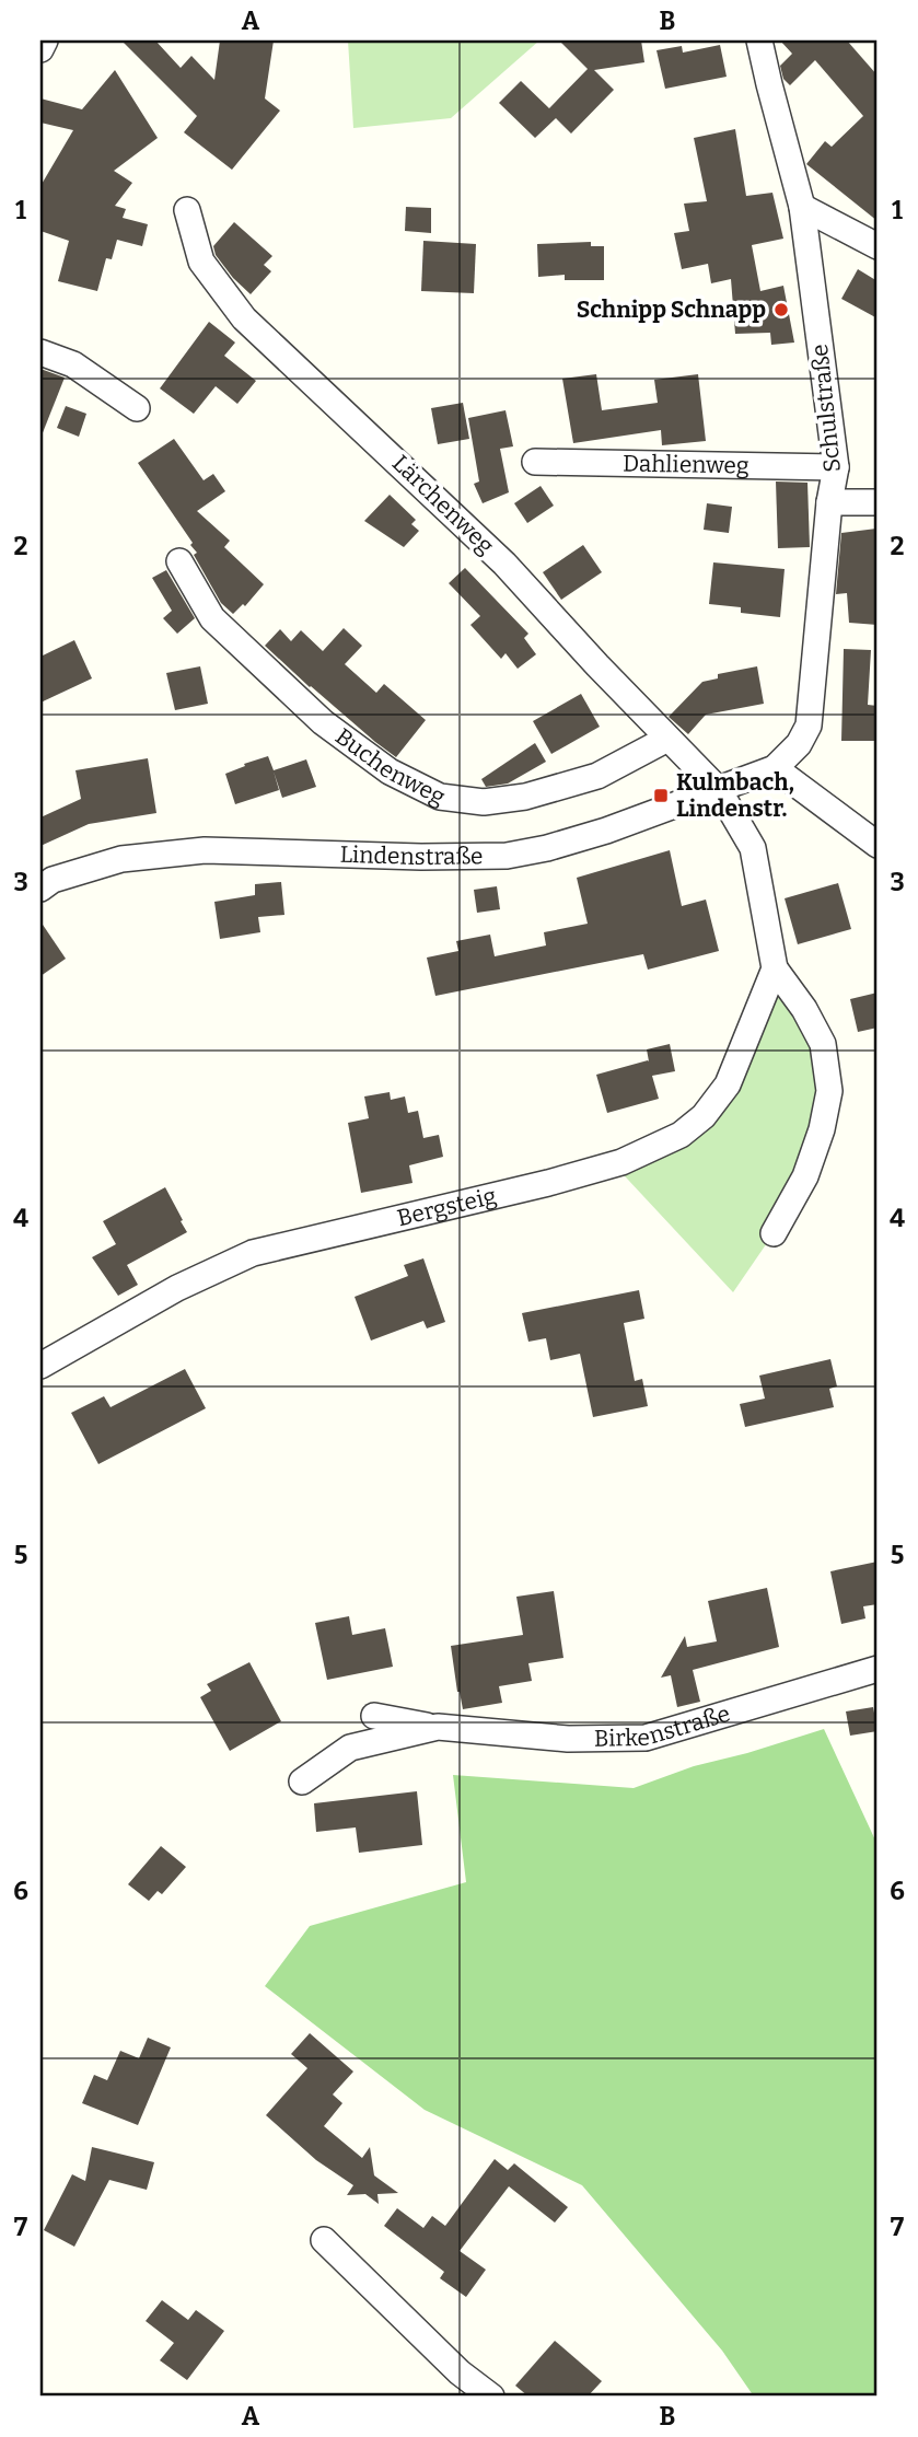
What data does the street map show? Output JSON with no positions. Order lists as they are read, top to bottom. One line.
{"streets":{"street":["Schulstraße","Dahlienweg","Lärchenweg","Buchenweg","Lindenstraße","Bergsteig","Birkenstraße"]},"crossings":[["Schulstraße","Dahlienweg"],["Schulstraße","Lindenstraße"],["Lärchenweg","Buchenweg"],["Lärchenweg","Lindenstraße"]],"places":{"other":["Schnipp Schnapp"],"transit":["Kulmbach, Lindenstr."]},"grid":{"columns":["A","B"],"rows":["1","2","3","4","5","6","7"]}}
